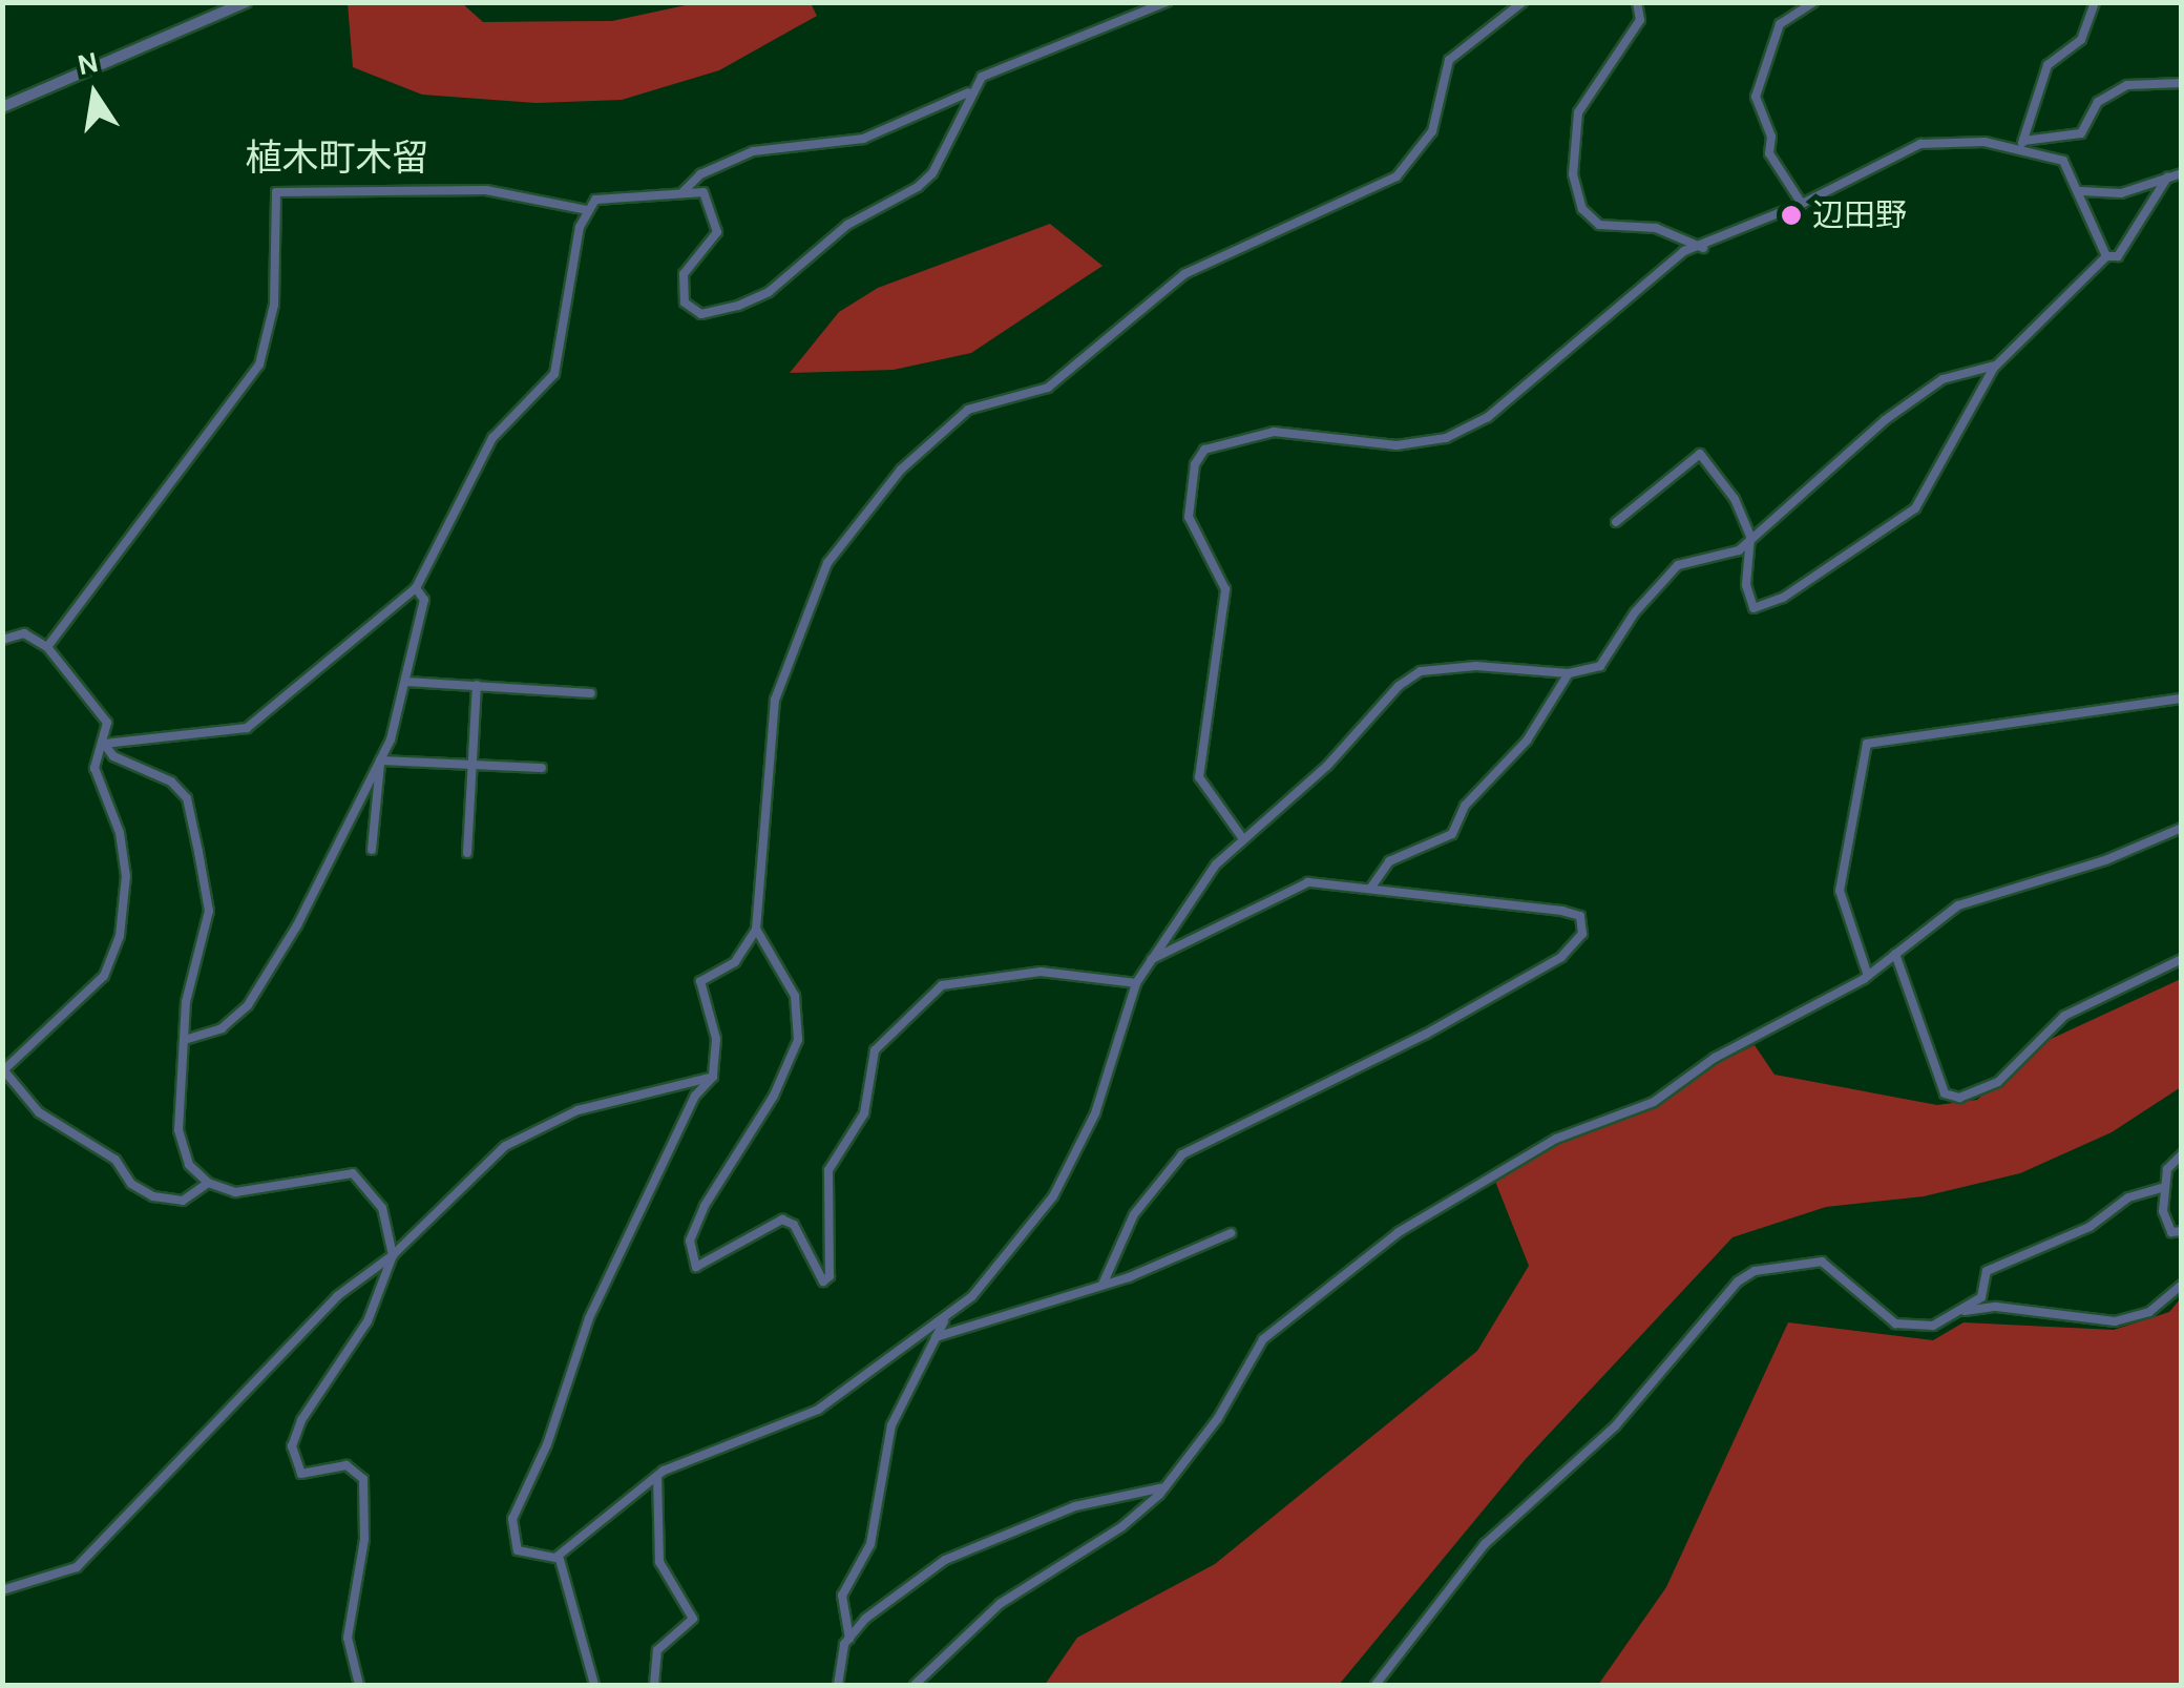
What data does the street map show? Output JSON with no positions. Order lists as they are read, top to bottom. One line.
{"districts":["植木町木留"],"places":["辺田野"],"north":"top"}
